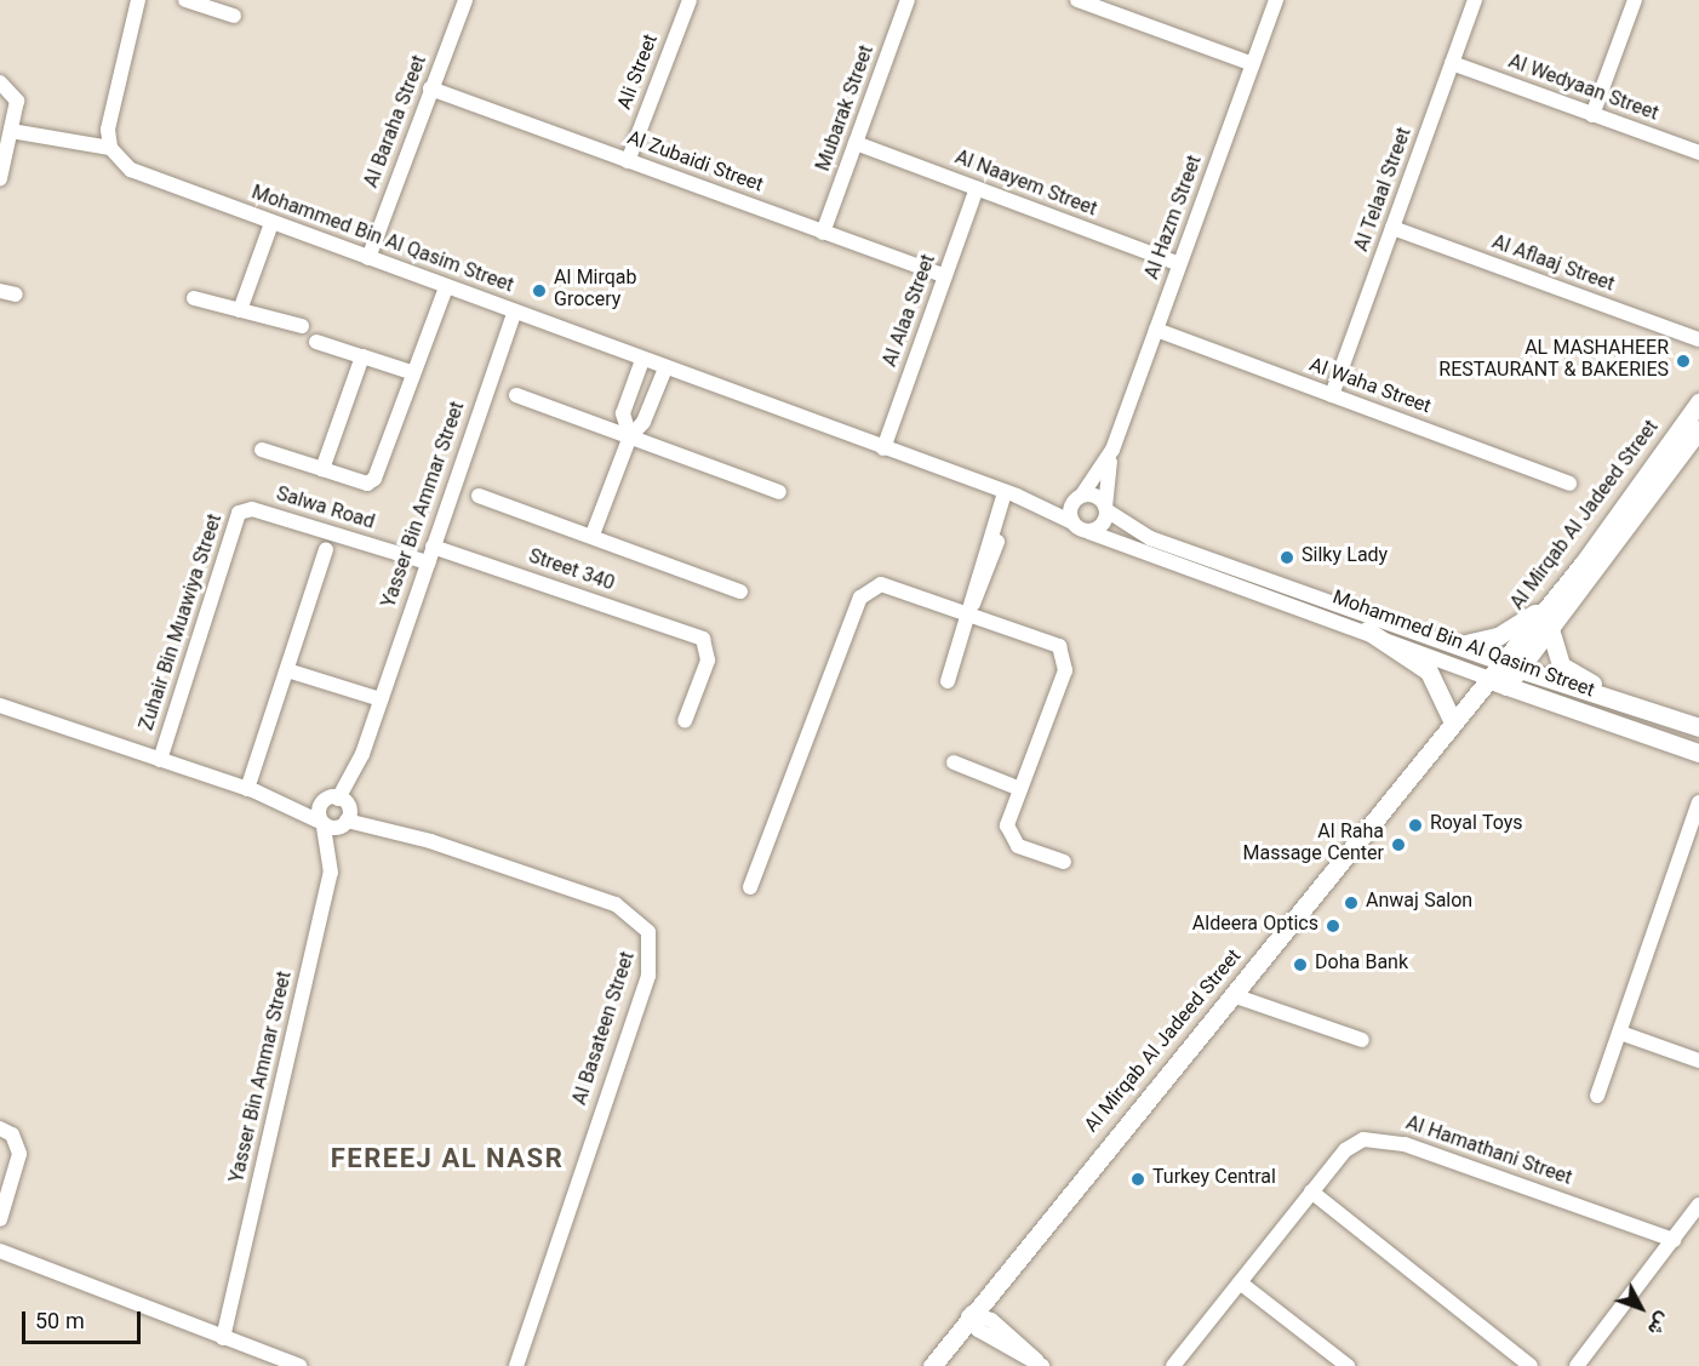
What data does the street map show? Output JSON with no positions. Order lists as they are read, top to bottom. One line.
{"streets":{"street":["Ali Street","Al Wedyaan Street","Mubarak Street","Al Baraha Street","Al Zubaidi Street","Al Naayem Street","Al Telaal Street","Al Hazm Street","Mohammed Bin Al Qasim Street","Al Aflaaj Street","Al Alaa Street","Al Waha Street","Yasser Bin Ammar Street","Salwa Road","Al Mirqab Al Jadeed Street","Street 340","Zuhair Bin Muawiya Street","Al Basateen Street","Al Hamathani Street"]},"crossings":[["Ali Street","Al Zubaidi Street"],["Al Wedyaan Street","Al Telaal Street"],["Mubarak Street","Al Zubaidi Street"],["Mubarak Street","Al Naayem Street"],["Al Baraha Street","Al Zubaidi Street"],["Al Baraha Street","Mohammed Bin Al Qasim Street"],["Al Zubaidi Street","Al Alaa Street"],["Al Naayem Street","Al Hazm Street"],["Al Naayem Street","Al Alaa Street"],["Al Telaal Street","Al Aflaaj Street"],["Al Telaal Street","Al Waha Street"],["Al Hazm Street","Mohammed Bin Al Qasim Street"],["Al Hazm Street","Al Waha Street"],["Mohammed Bin Al Qasim Street","Al Alaa Street"],["Mohammed Bin Al Qasim Street","Yasser Bin Ammar Street"],["Mohammed Bin Al Qasim Street","Al Mirqab Al Jadeed Street"],["Yasser Bin Ammar Street","Salwa Road"],["Yasser Bin Ammar Street","Street 340"],["Yasser Bin Ammar Street","Al Basateen Street"],["Salwa Road","Zuhair Bin Muawiya Street"],["Zuhair Bin Muawiya Street","Al Basateen Street"]],"districts":["FEREEJ AL NASR"],"places":["Al Mirqab Grocery","AL MASHAHEER RESTAURANT & BAKERIES","Silky Lady","Royal Toys","Al Raha Massage Center","Anwaj Salon","Aldeera Optics","Doha Bank","Turkey Central"],"scale_bar":"50 m","north":"bottom right"}
